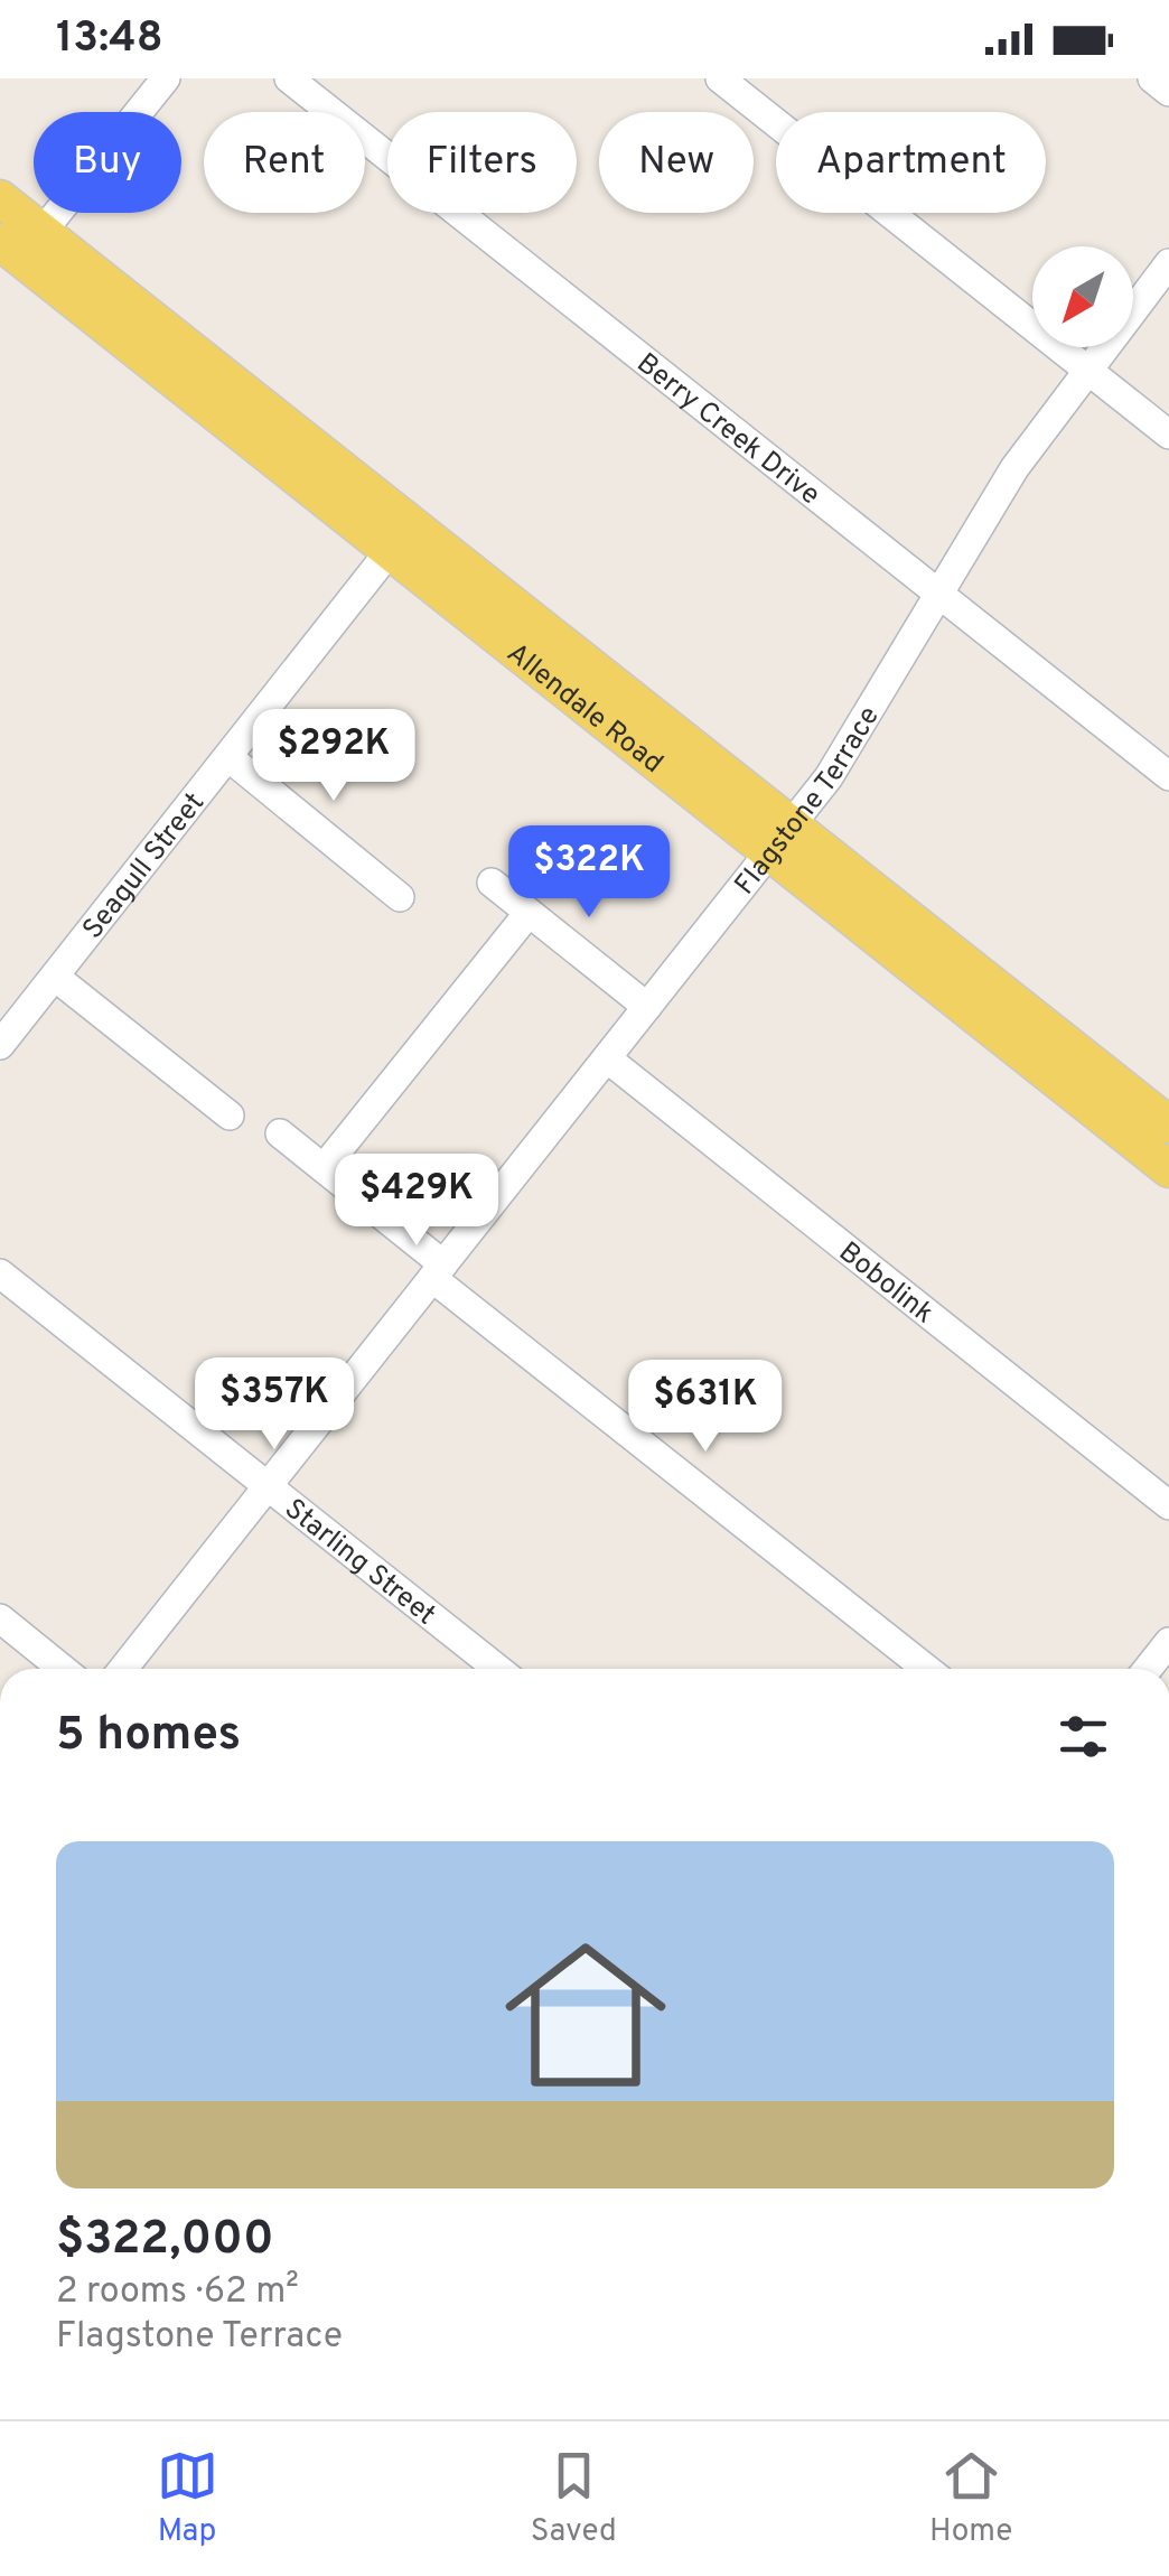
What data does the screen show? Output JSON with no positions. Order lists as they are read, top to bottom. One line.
{"streets":{"main road":["Allendale Road"],"street":["Berry Creek Drive","Flagstone Terrace","Seagull Street","Bobolink","Starling Street"]},"crossings":[["Berry Creek Drive","Flagstone Terrace"],["Allendale Road","Flagstone Terrace"],["Allendale Road","Seagull Street"],["Flagstone Terrace","Bobolink"],["Flagstone Terrace","Starling Street"]],"north":"bottom left","page":{"status":"13:48","chip":["Buy","Rent","Filters","New","Apartment"],"price":["$292K","$322K","$429K","$357K","$631K"],"heading":"5 homes","list":[{"name":"$322,000","note":"2 rooms · 62 m² · Flagstone Terrace"}],"tabs":["Map","Saved","Home"]}}
